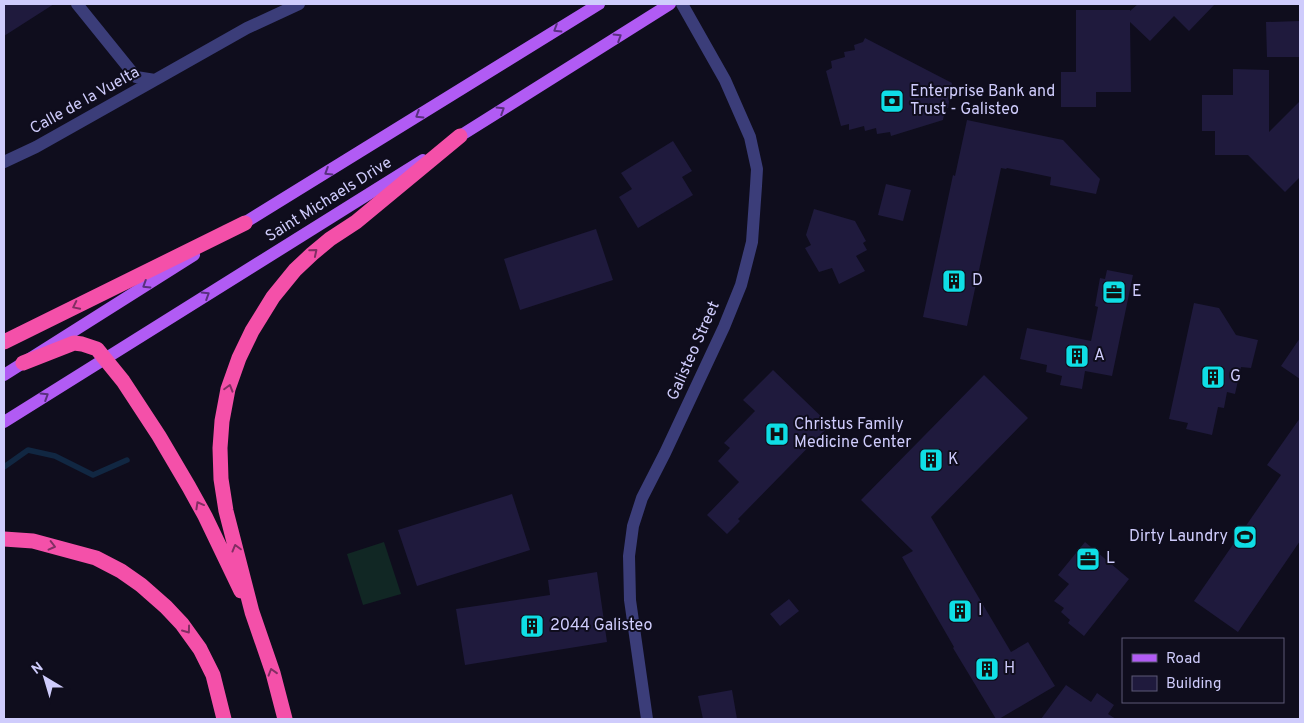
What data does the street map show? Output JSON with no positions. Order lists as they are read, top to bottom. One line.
{"streets":{"main road":["Saint Michaels Drive"],"street":["Calle de la Vuelta","Galisteo Street"]},"places":{"bank":["Enterprise Bank and Trust - Galisteo"],"building":["D","A","G","K","I","2044 Galisteo","H"],"office":["E","L"],"hospital":["Christus Family Medicine Center"],"sports":["Dirty Laundry"]},"legend":["Road","Building"],"north":"top left"}
